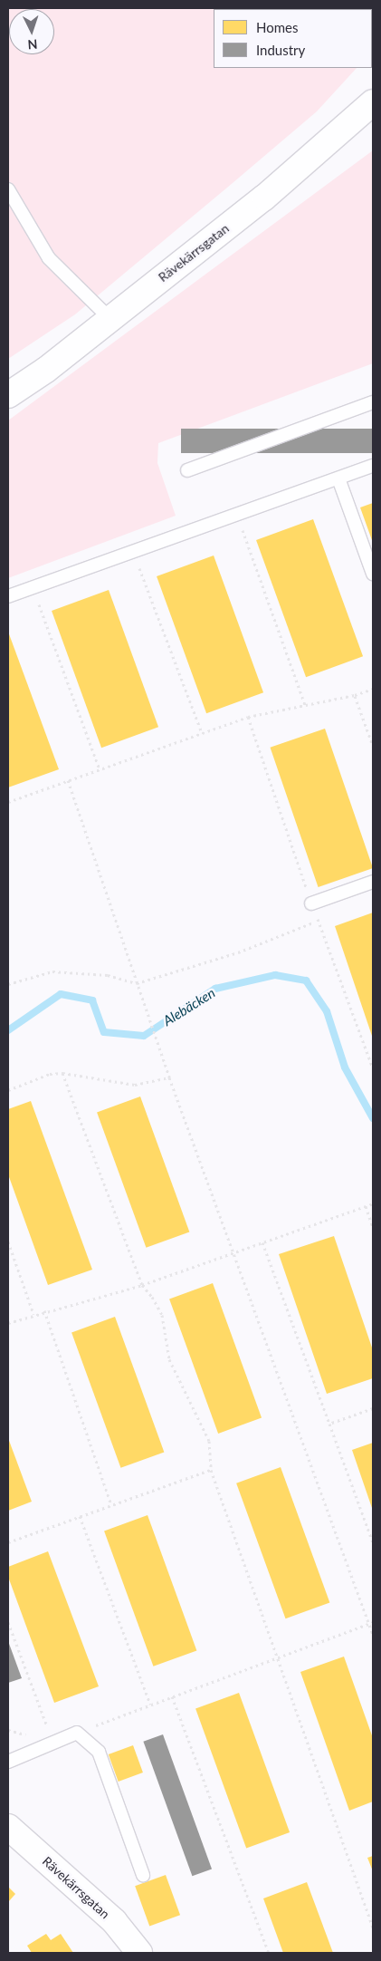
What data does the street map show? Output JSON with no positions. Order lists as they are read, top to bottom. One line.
{"streets":{"street":["Rävekärrsgatan"]},"water":["Alebäcken"],"legend":["Homes","Industry"],"north":"bottom"}
